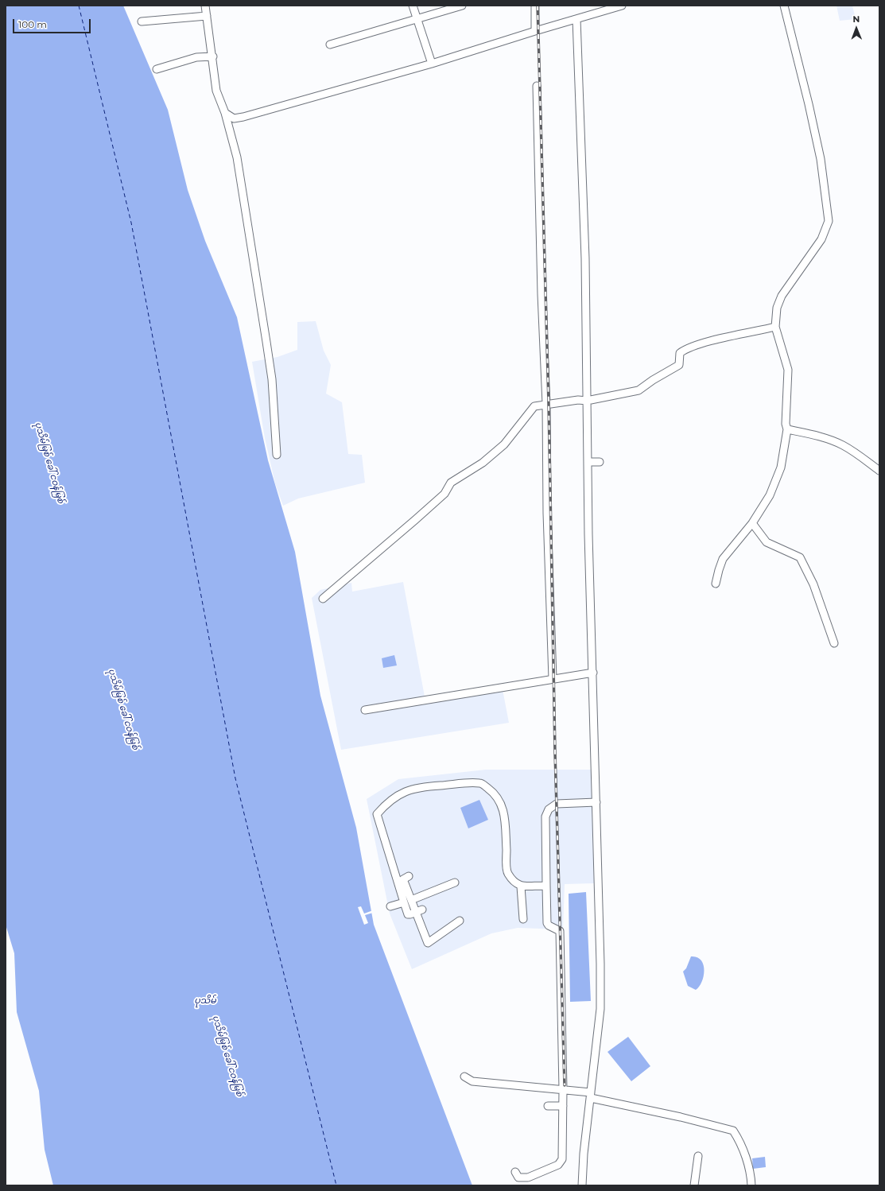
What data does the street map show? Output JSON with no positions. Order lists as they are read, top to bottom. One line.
{"water":["ပုသိမ်မြစ် ခေါ် ငဝန်မြစ်","ပုသိမ်"],"scale_bar":"100 m","north":"top"}
